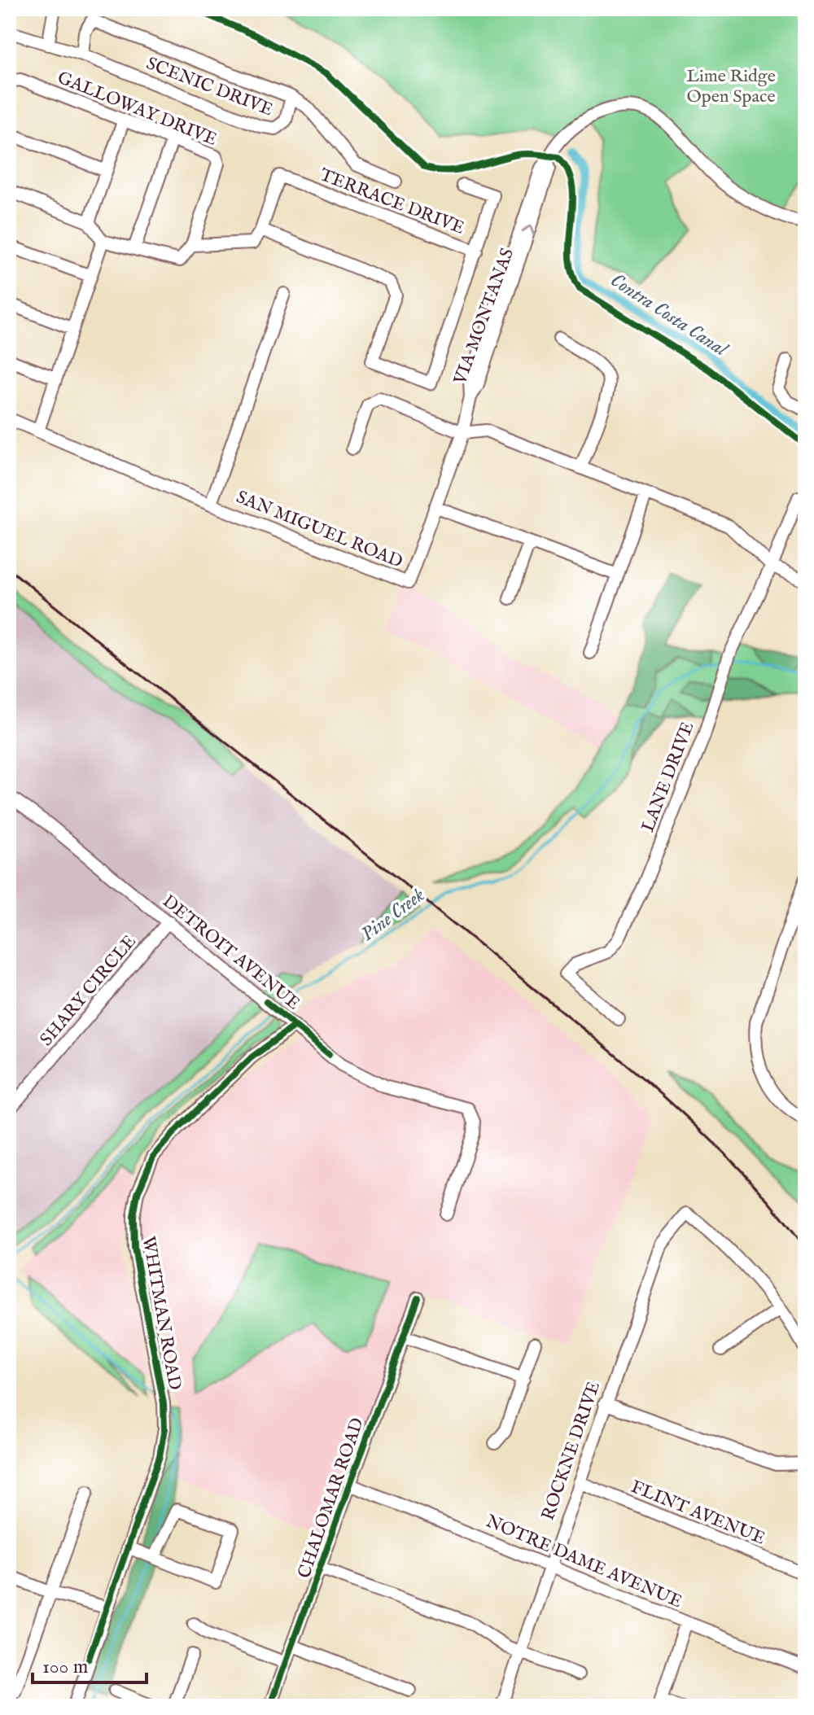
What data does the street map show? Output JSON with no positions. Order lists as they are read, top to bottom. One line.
{"streets":{"street":["SCENIC DRIVE","GALLOWAY DRIVE","TERRACE DRIVE","VIA MONTANAS","SAN MIGUEL ROAD","LANE DRIVE","DETROIT AVENUE","SHARY CIRCLE","WHITMAN ROAD","ROCKNE DRIVE","CHALOMAR ROAD","FLINT AVENUE","NOTRE DAME AVENUE"]},"crossings":[["VIA MONTANAS","SAN MIGUEL ROAD"],["DETROIT AVENUE","SHARY CIRCLE"],["DETROIT AVENUE","WHITMAN ROAD"],["ROCKNE DRIVE","FLINT AVENUE"],["ROCKNE DRIVE","NOTRE DAME AVENUE"],["CHALOMAR ROAD","NOTRE DAME AVENUE"]],"water":["Contra Costa Canal","Pine Creek"],"parks":["Lime Ridge Open Space"],"scale_bar":"100 m"}
